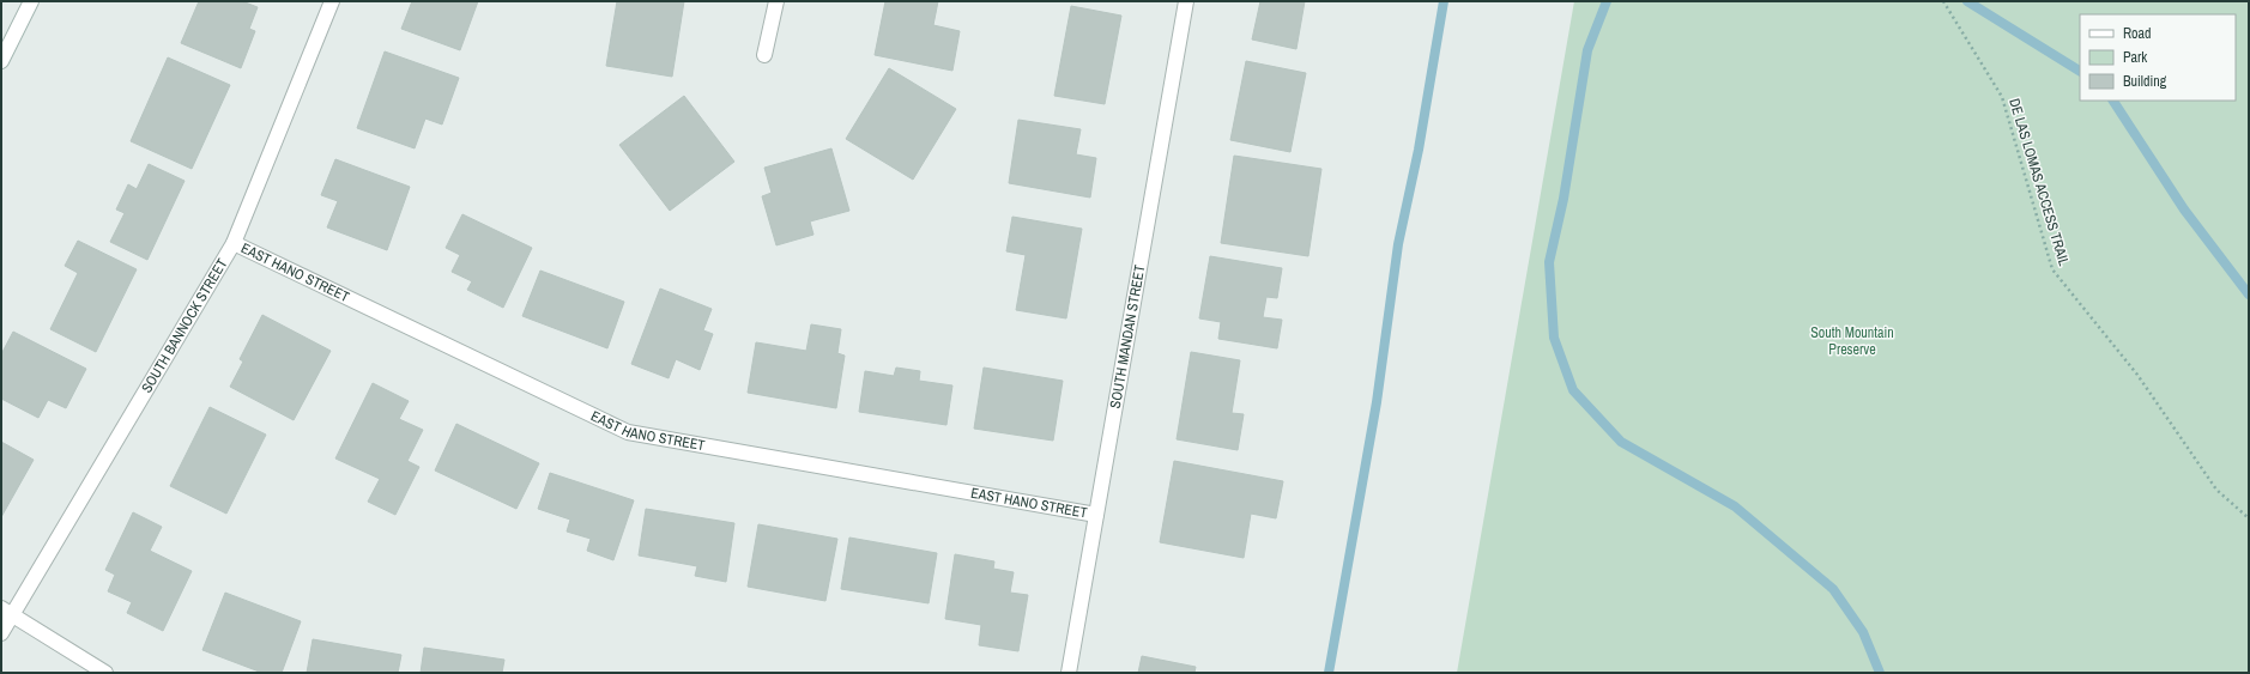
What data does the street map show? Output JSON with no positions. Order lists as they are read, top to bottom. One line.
{"streets":{"street":["EAST HANO STREET","SOUTH BANNOCK STREET","SOUTH MANDAN STREET"],"path":["DE LAS LOMAS ACCESS TRAIL"]},"crossings":[["EAST HANO STREET","SOUTH BANNOCK STREET"],["EAST HANO STREET","SOUTH MANDAN STREET"]],"parks":["South Mountain Preserve"],"legend":["Road","Park","Building"]}
